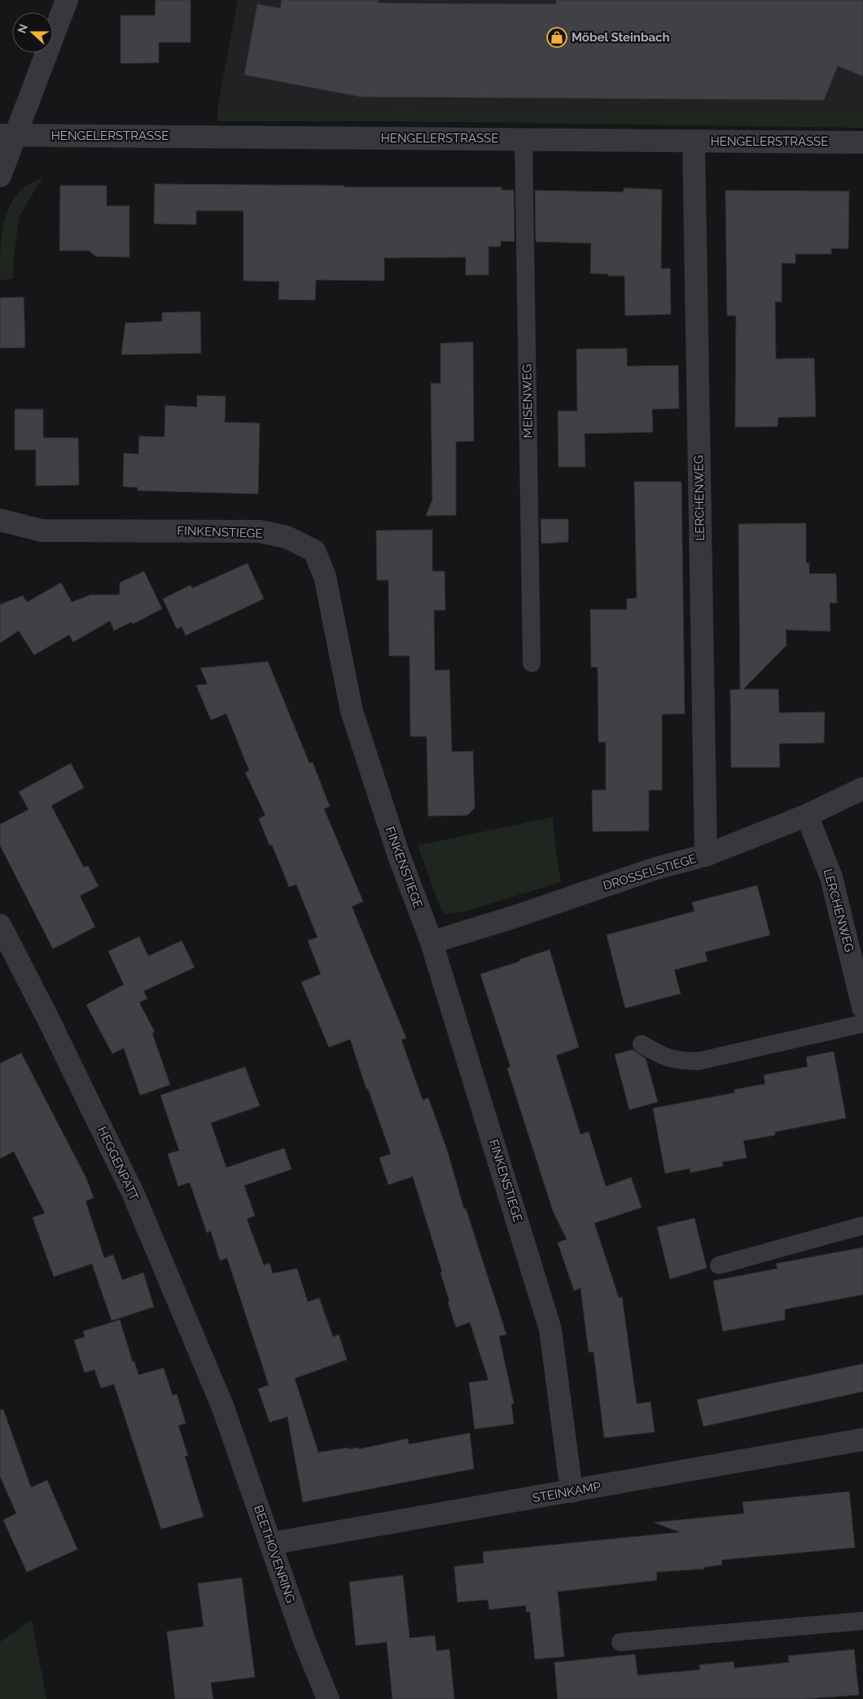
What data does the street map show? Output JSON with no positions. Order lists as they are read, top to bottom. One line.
{"streets":{"street":["HENGELERSTRASSE","LERCHENWEG","FINKENSTIEGE","DROSSELSTIEGE","HEGGENPATT","STEINKAMP","BEETHOVENRING"],"lane":["MEISENWEG"]},"crossings":[["HENGELERSTRASSE","MEISENWEG"],["HENGELERSTRASSE","LERCHENWEG"],["LERCHENWEG","DROSSELSTIEGE"],["FINKENSTIEGE","DROSSELSTIEGE"],["FINKENSTIEGE","STEINKAMP"],["HEGGENPATT","BEETHOVENRING"],["STEINKAMP","BEETHOVENRING"]],"places":{"shop":["Möbel Steinbach"]},"north":"left"}
